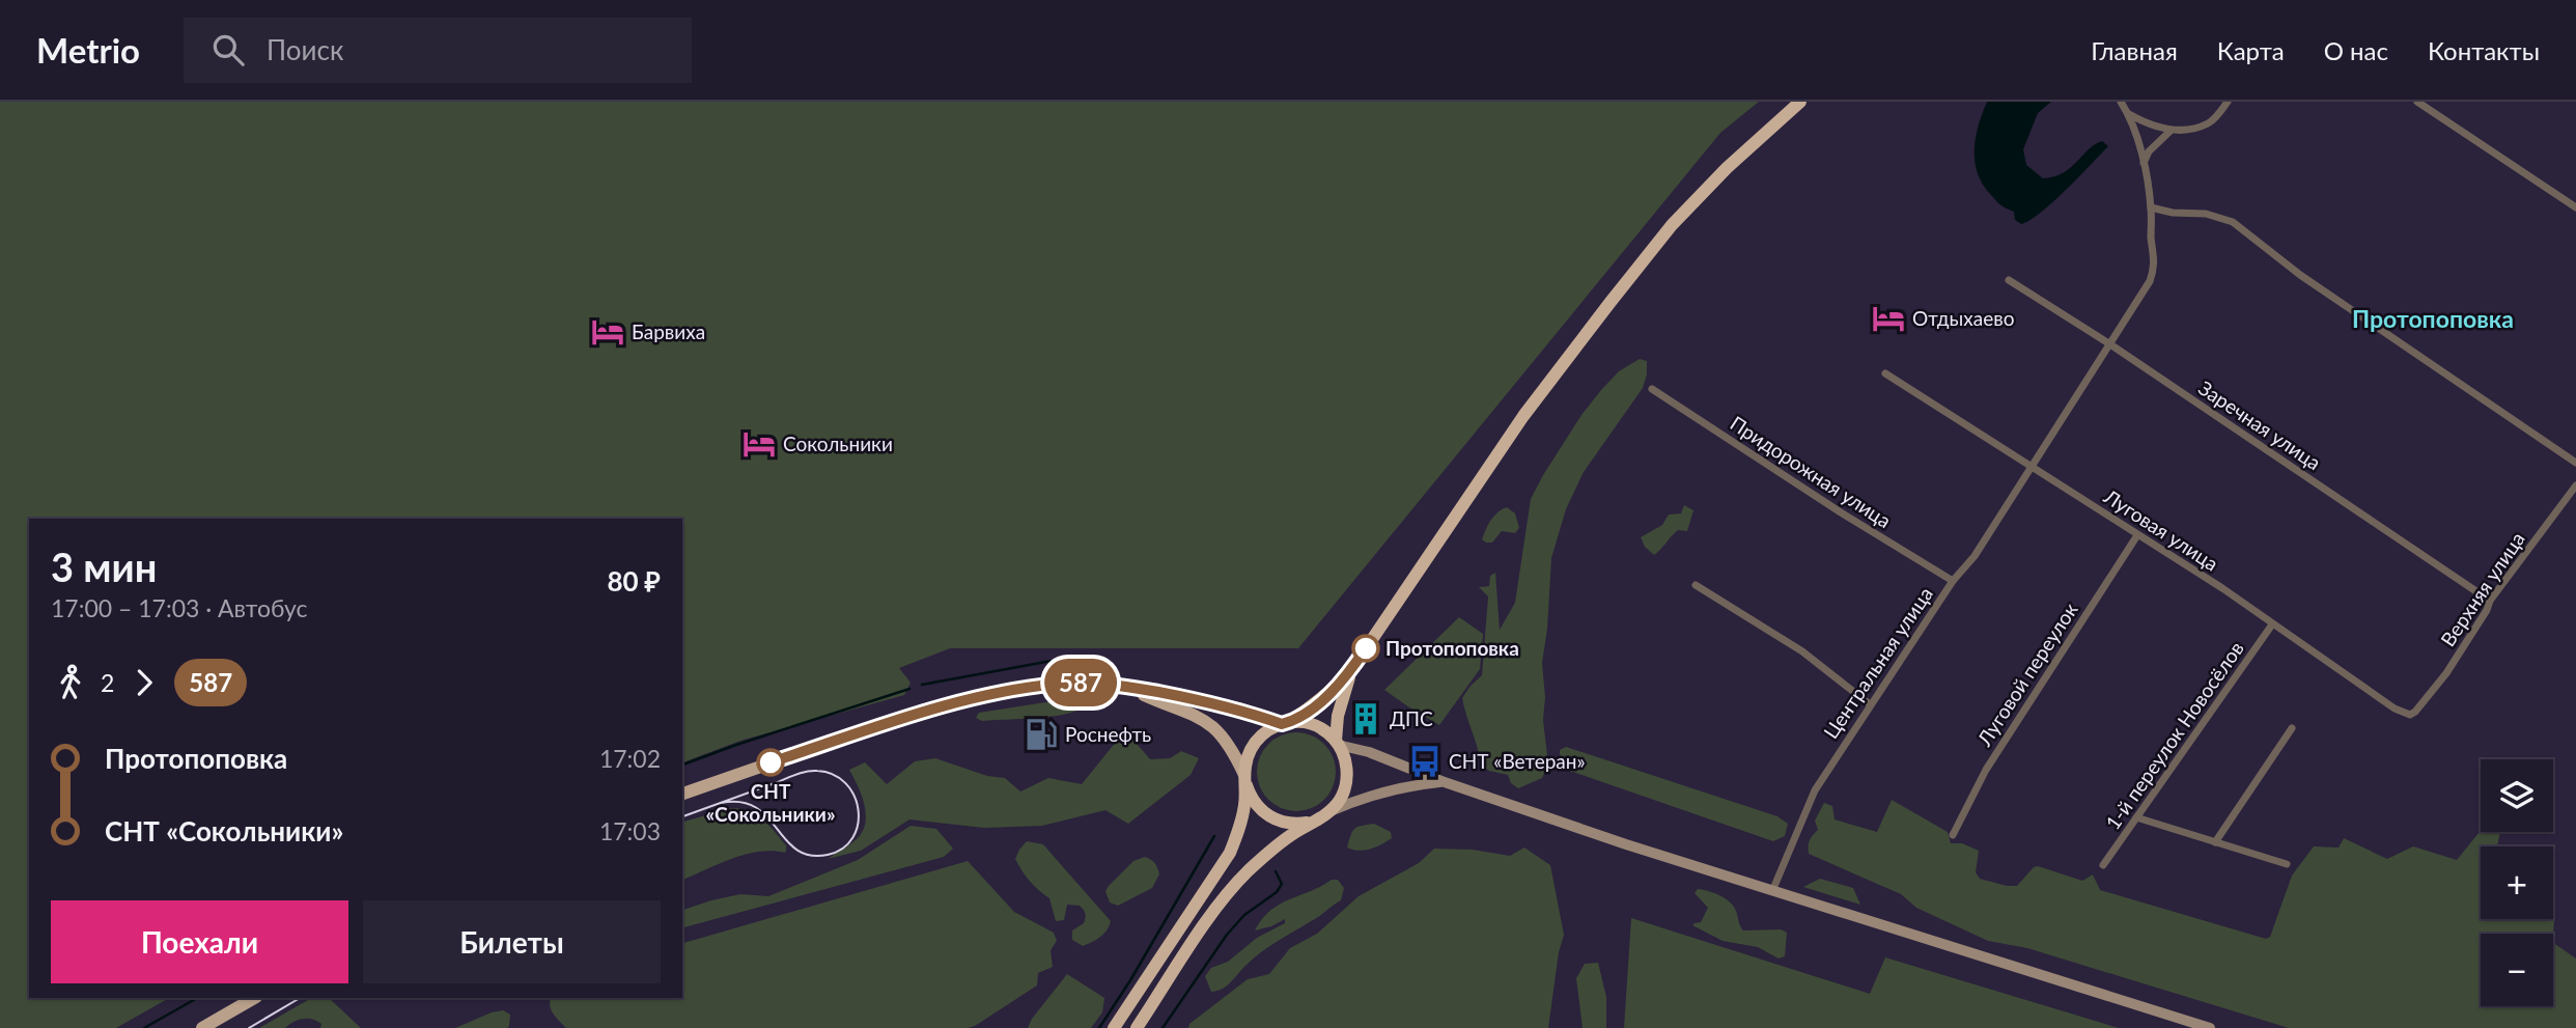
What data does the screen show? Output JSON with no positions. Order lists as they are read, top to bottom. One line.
{"streets":{"street":["Заречная улица","Придорожная улица","Луговая улица","Верхняя улица","Центральная улица","Луговой переулок","1-й переулок Новосёлов"]},"crossings":[["Заречная улица","Верхняя улица"],["Заречная улица","Центральная улица"],["Придорожная улица","Центральная улица"],["Луговая улица","Верхняя улица"],["Луговая улица","Центральная улица"],["Луговая улица","Луговой переулок"],["Луговая улица","1-й переулок Новосёлов"]],"districts":["Протопоповка"],"places":{"hotel":["Отдыхаево","Барвиха","Сокольники"],"other":["Протопоповка","СНТ «Сокольники»"],"building":["ДПС"],"fuel station":["Роснефть"],"bus stop":["СНТ «Ветеран»"]},"lines":["bus line 587"],"page":{"header":"Metrio","search":"Поиск","nav":["Главная","Карта","О нас","Контакты"],"on_map":"587","heading":["3 мин","17:00 – 17:03 · Автобус","80 ₽"],"legs":["2","587"],"list":[{"name":"Протопоповка","value":"17:02"},{"name":"СНТ «Сокольники»","value":"17:03"}],"map_buttons":["+","−"],"buttons":["Поехали","Билеты"]}}
